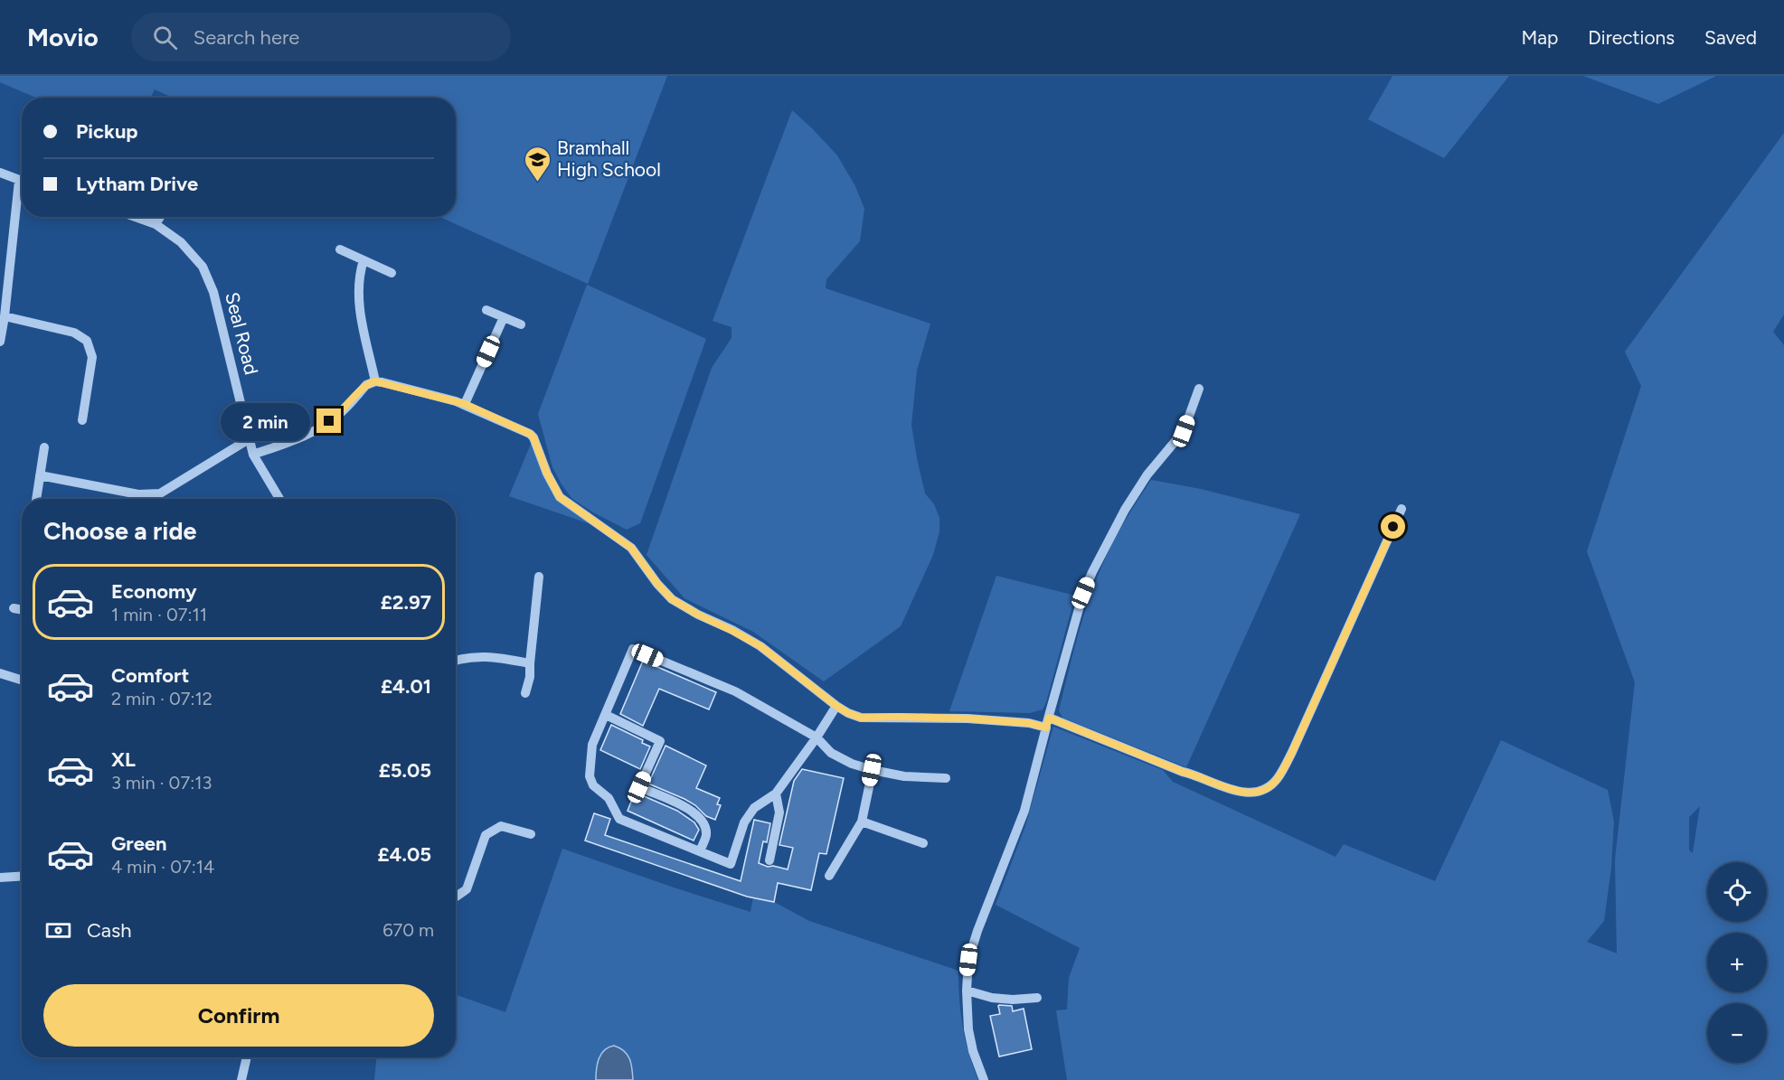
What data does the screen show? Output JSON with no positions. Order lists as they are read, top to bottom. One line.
{"streets":{"street":["Seal Road"]},"places":{"school or university":["Bramhall High School"]},"page":{"header":"Movio","search":"Search here","nav":["Map","Directions","Saved"],"banner":["Pickup","Lytham Drive"],"bubble":"2 min","heading":"Choose a ride","list":[{"name":"Economy","note":"1 min · 07:11","value":"£2.97"},{"name":"Comfort","note":"2 min · 07:12","value":"£4.01"},{"name":"XL","note":"3 min · 07:13","value":"£5.05"},{"name":"Green","note":"4 min · 07:14","value":"£4.05"}],"map_buttons":["+","−"],"pay":["Cash","670 m"],"buttons":"Confirm"}}
